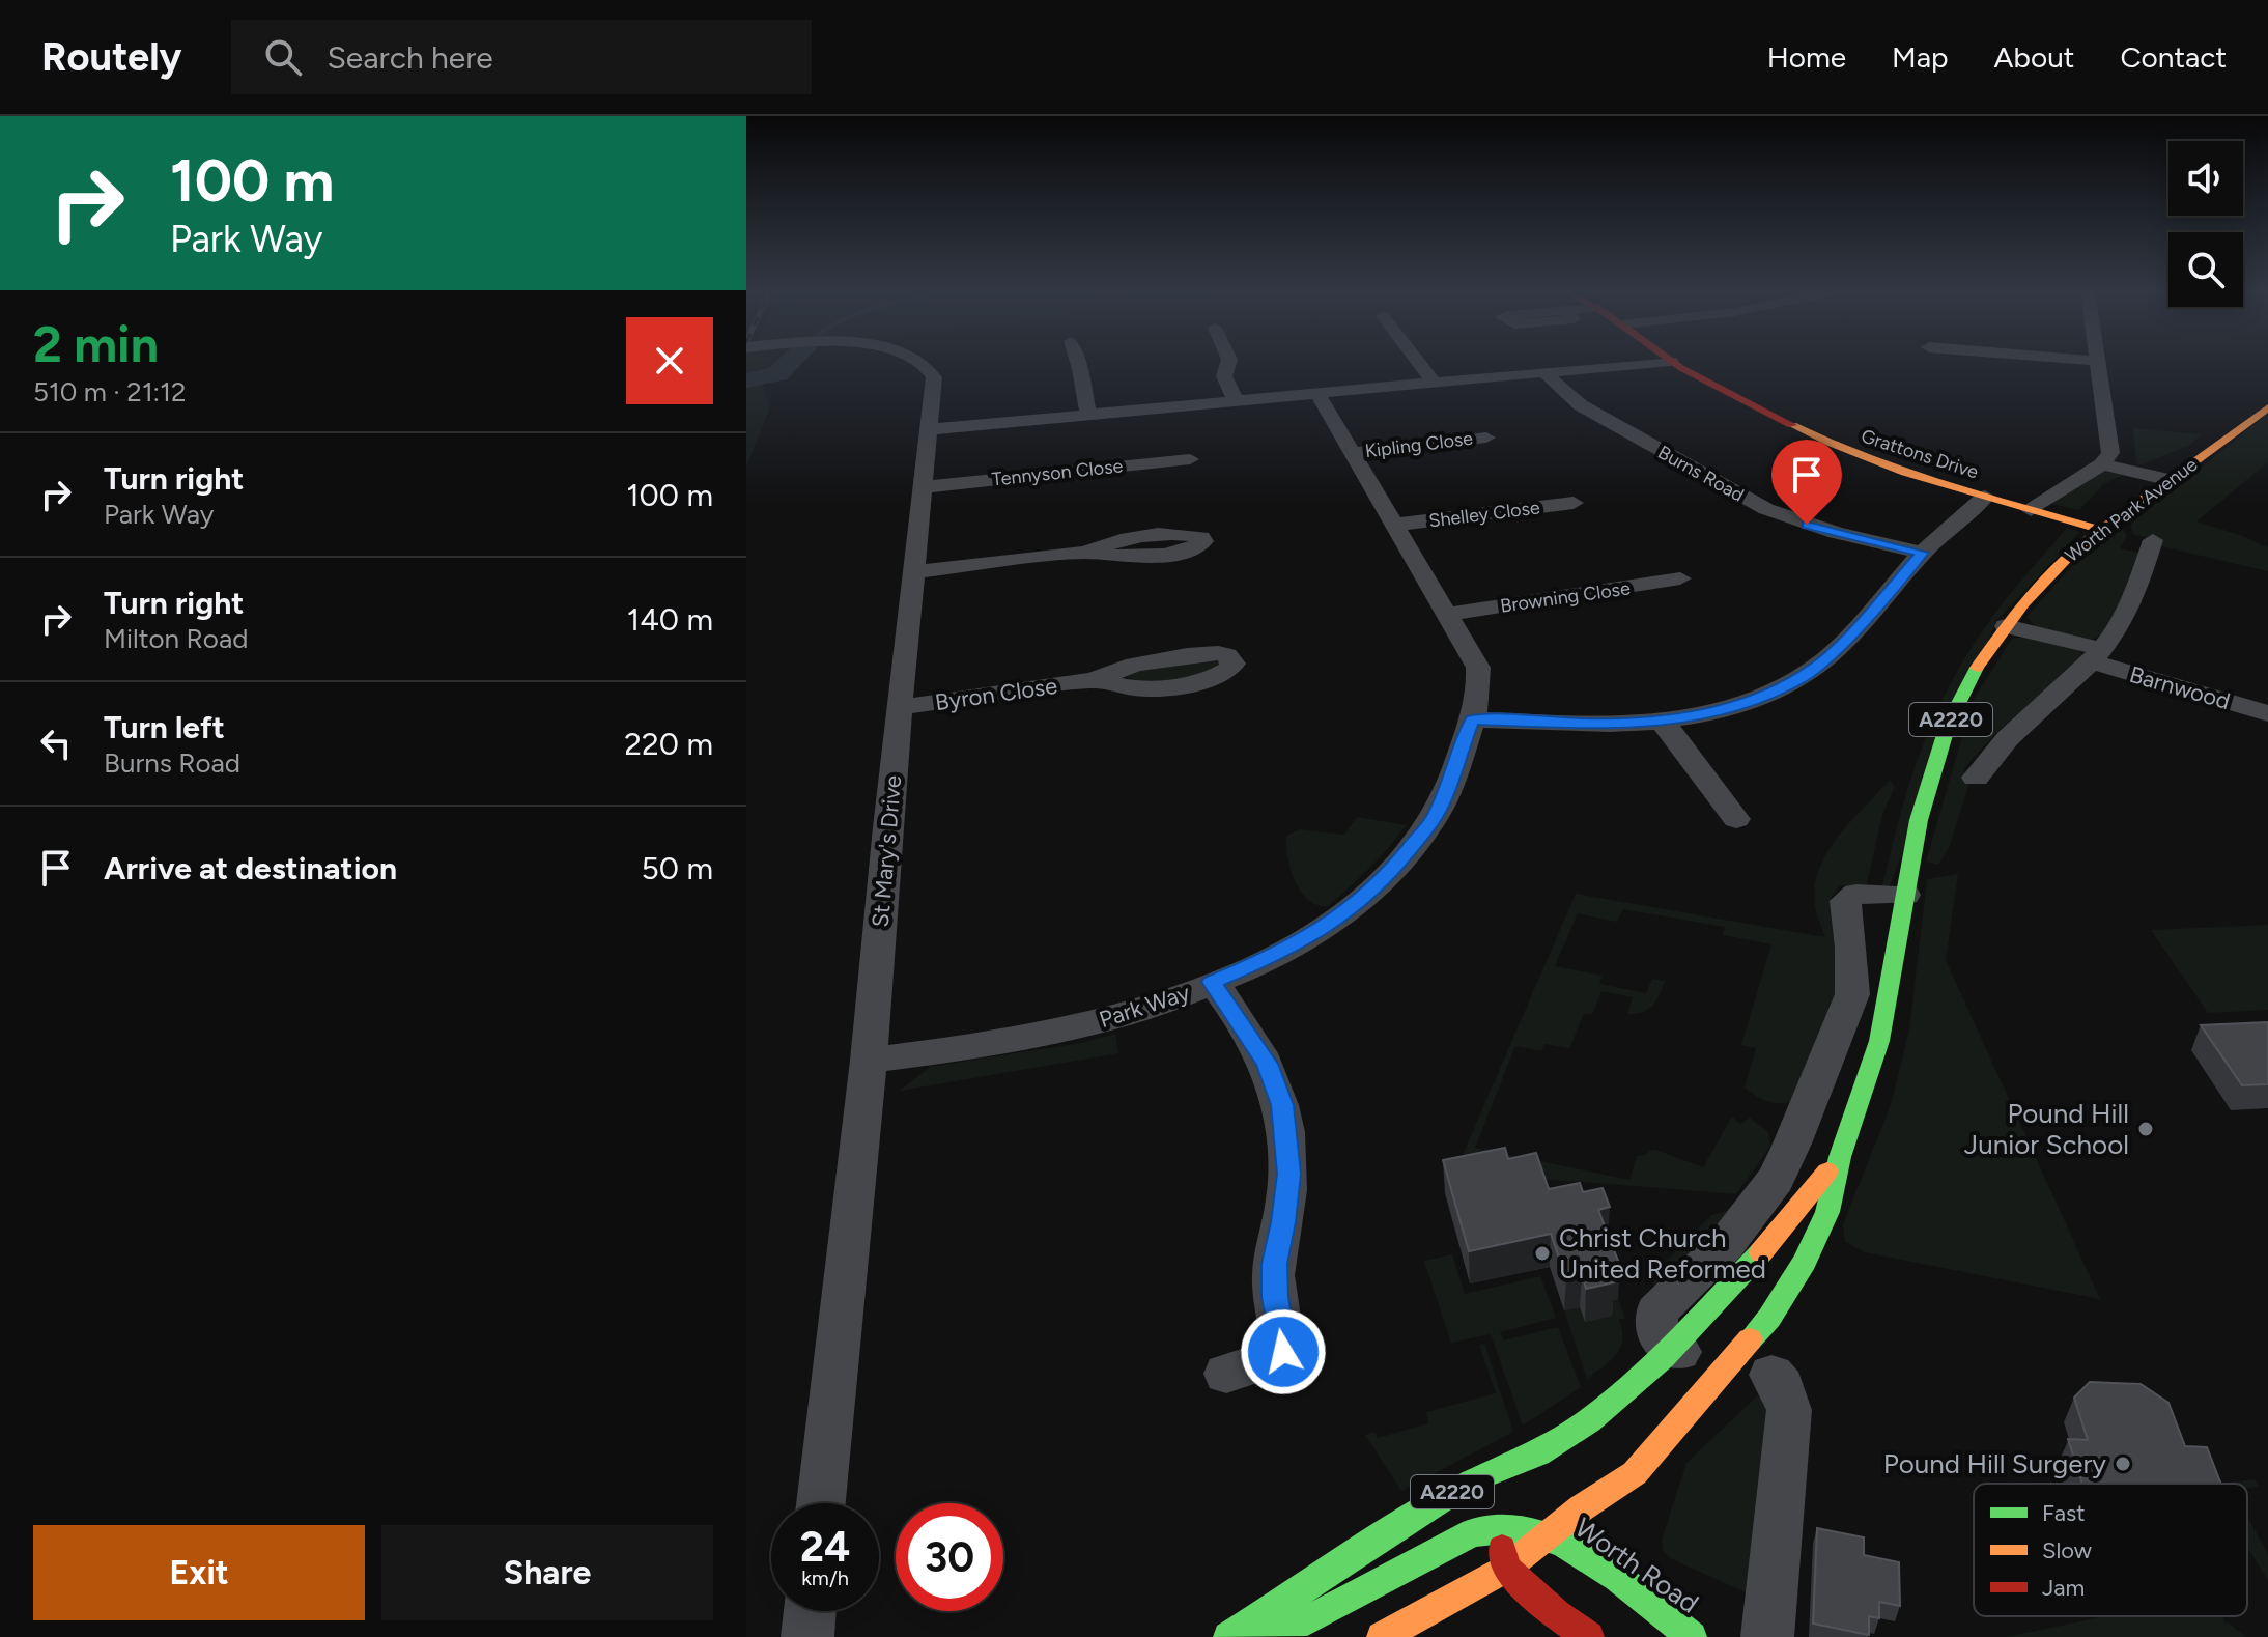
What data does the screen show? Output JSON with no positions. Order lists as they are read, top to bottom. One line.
{"streets":{"main road":["Grattons Drive","Worth Park Avenue","A2220","Worth Road"],"street":["Kipling Close","Tennyson Close","Burns Road","Shelley Close","Browning Close","Barnwood","Byron Close","St Mary's Drive","Park Way"]},"crossings":[["Kipling Close","Park Way"],["Grattons Drive","Worth Park Avenue"],["Tennyson Close","St Mary's Drive"],["Worth Park Avenue","Barnwood"],["Worth Park Avenue","A2220"],["Worth Park Avenue","Worth Road"],["Shelley Close","Park Way"],["Browning Close","Park Way"],["Byron Close","St Mary's Drive"],["A2220","Worth Road"],["St Mary's Drive","Park Way"]],"places":["Pound Hill Junior School","Christ Church United Reformed","Pound Hill Surgery"],"legend":["Fast","Slow","Jam"],"page":{"header":"Routely","search":"Search here","nav":["Home","Map","About","Contact"],"turn":["100 m","Park Way"],"heading":["2 min","510 m · 21:12"],"list":[{"name":"Turn right","note":"Park Way","value":"100 m"},{"name":"Turn right","note":"Milton Road","value":"140 m"},{"name":"Turn left","note":"Burns Road","value":"220 m"},{"name":"Arrive at destination","value":"50 m"}],"speed":"24 km/h","limit":"30","buttons":["Exit","Share"]}}
